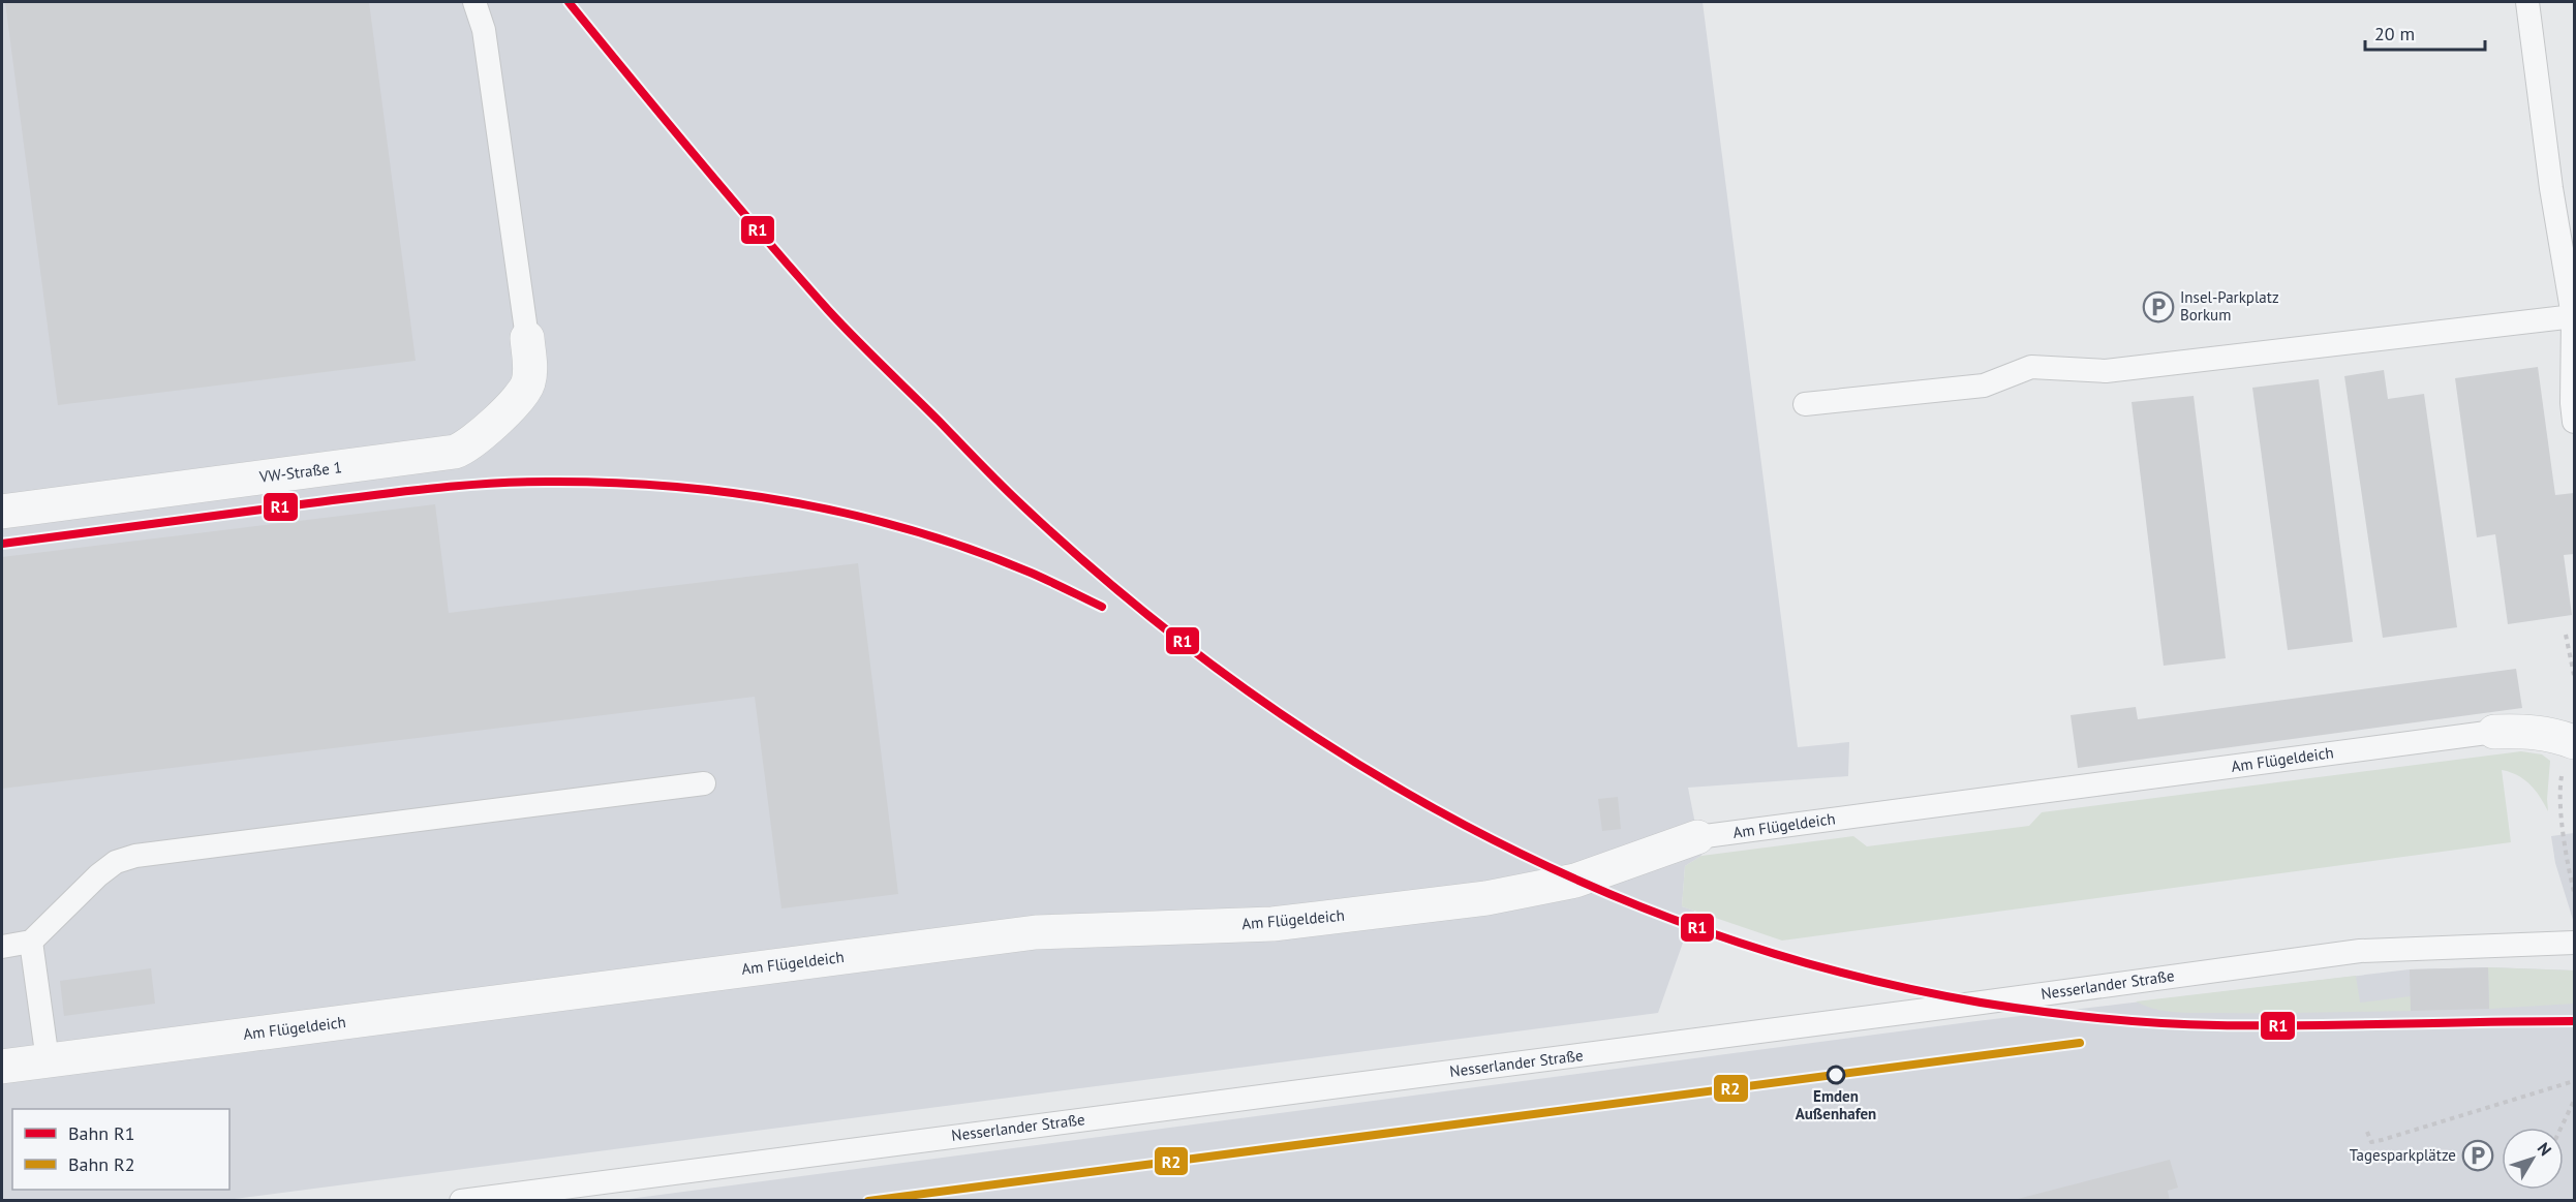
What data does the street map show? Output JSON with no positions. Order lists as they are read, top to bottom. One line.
{"streets":{"street":["VW-Straße 1","Am Flügeldeich"],"lane":["Nesserlander Straße"]},"places":{"parking":["Insel-Parkplatz Borkum","Tagesparkplätze"],"other":["Emden Außenhafen"]},"lines":["rail line R1","rail line R2"],"legend":["Bahn R1","Bahn R2"],"scale_bar":"20 m","north":"top right"}
